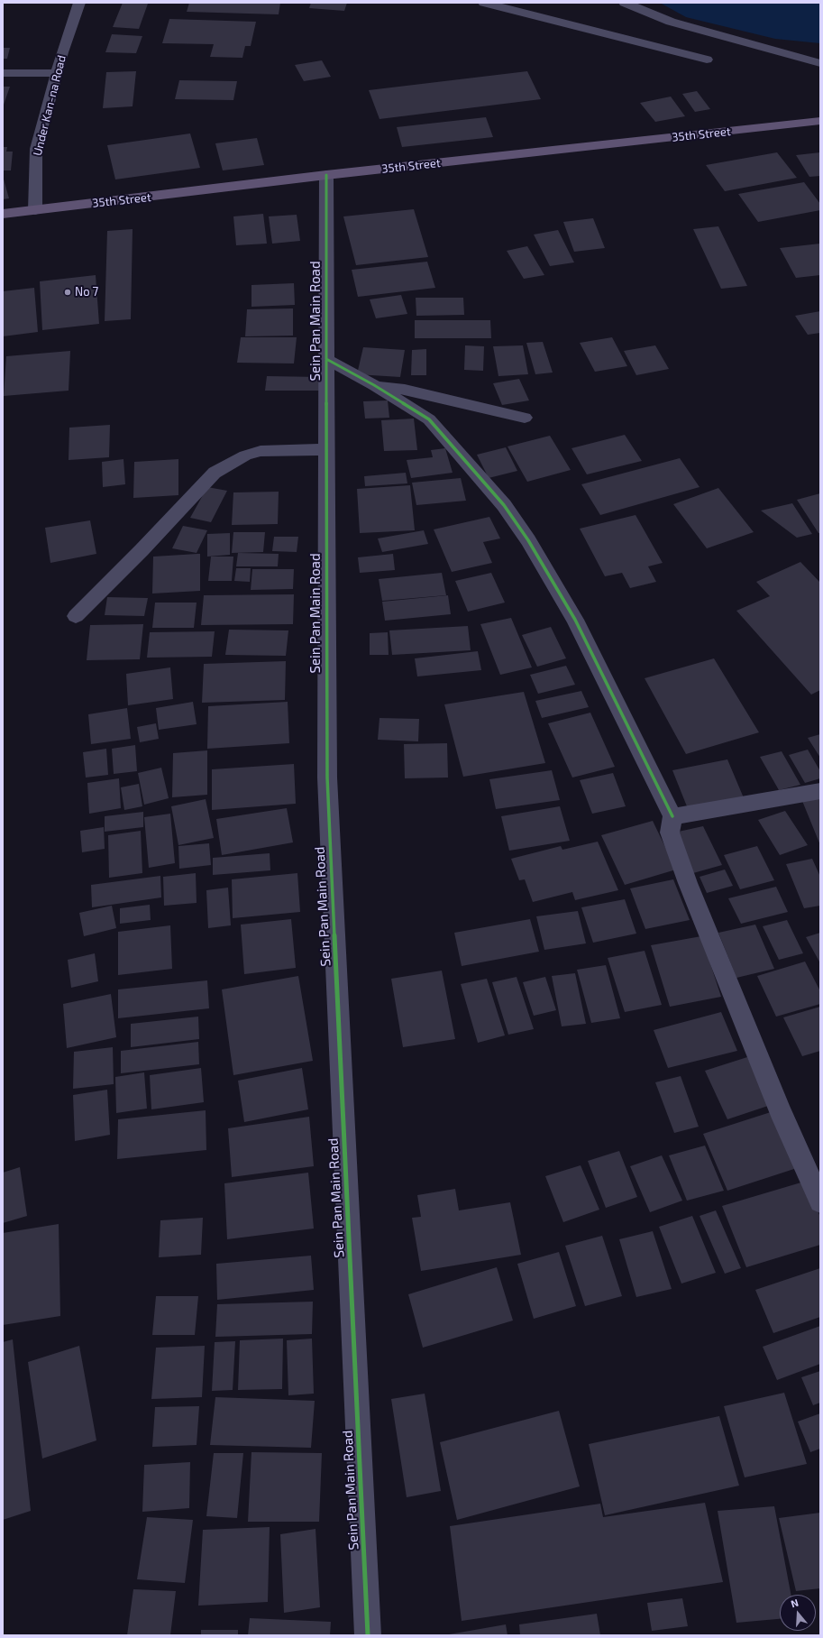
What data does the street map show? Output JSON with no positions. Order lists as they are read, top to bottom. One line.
{"streets":{"main road":["35th Street"],"street":["Under Kan-na Road","Sein Pan Main Road"]},"crossings":[["Under Kan-na Road","35th Street"],["35th Street","Sein Pan Main Road"]],"places":["No 7"],"north":"top"}
